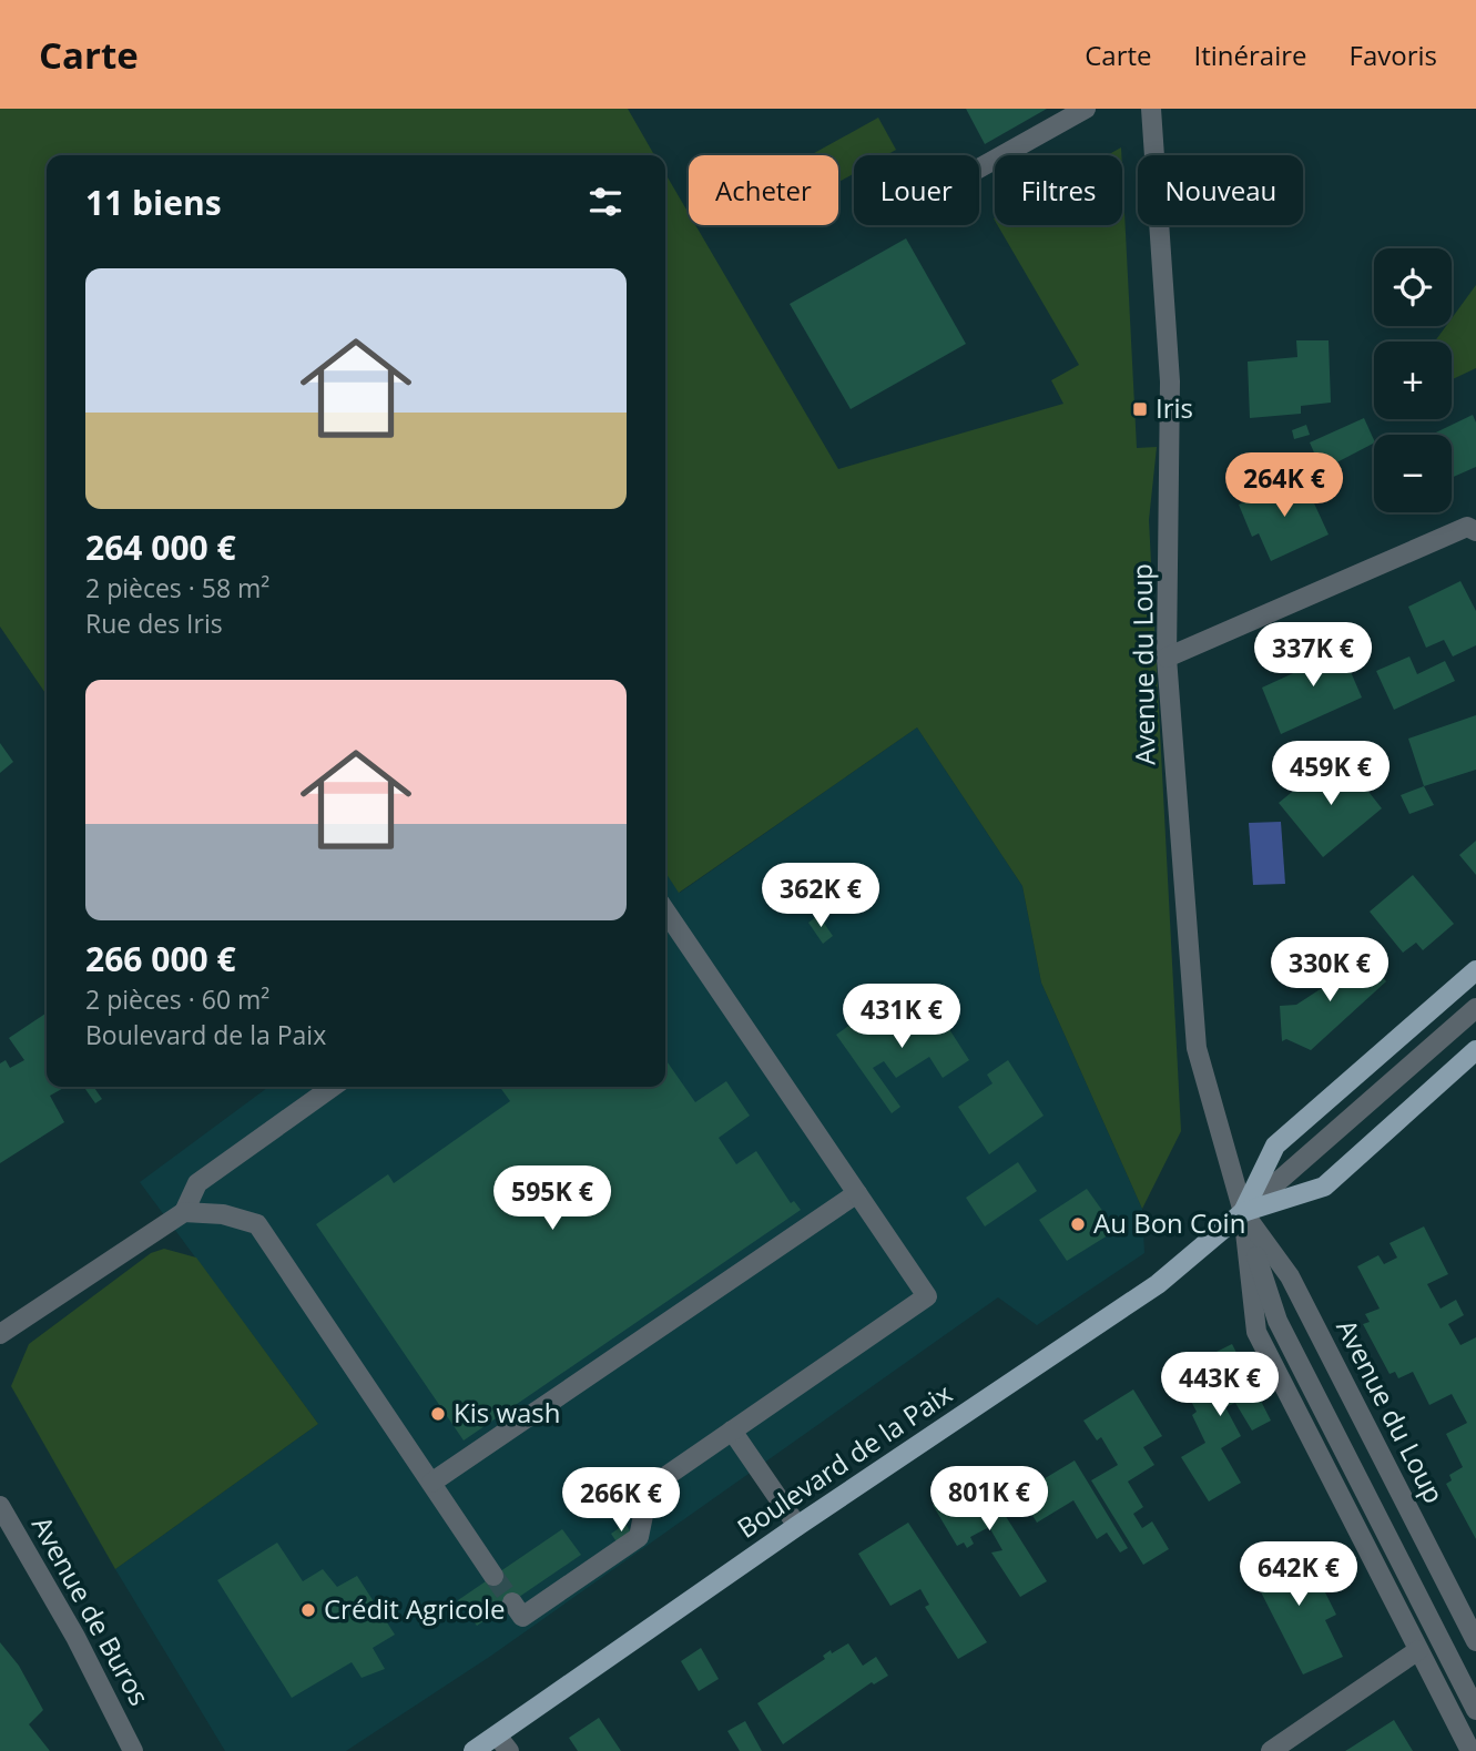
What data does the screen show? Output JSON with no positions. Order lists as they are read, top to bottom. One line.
{"streets":{"main road":["Boulevard de la Paix"],"street":["Avenue du Loup","Avenue de Buros"]},"crossings":[["Avenue du Loup","Boulevard de la Paix"]],"places":{"transit":["Iris"],"other":["Au Bon Coin","Kis wash","Crédit Agricole"]},"page":{"header":"Carte","nav":["Carte","Itinéraire","Favoris"],"chip":["Acheter","Louer","Filtres","Nouveau"],"heading":"11 biens","map_buttons":["+","−"],"list":[{"name":"264 000 €","note":"2 pièces · 58 m² · Rue des Iris"},{"name":"266 000 €","note":"2 pièces · 60 m² · Boulevard de la Paix"}],"price":["264K €","337K €","459K €","362K €","330K €","431K €","595K €","443K €","801K €","266K €","642K €"]}}
